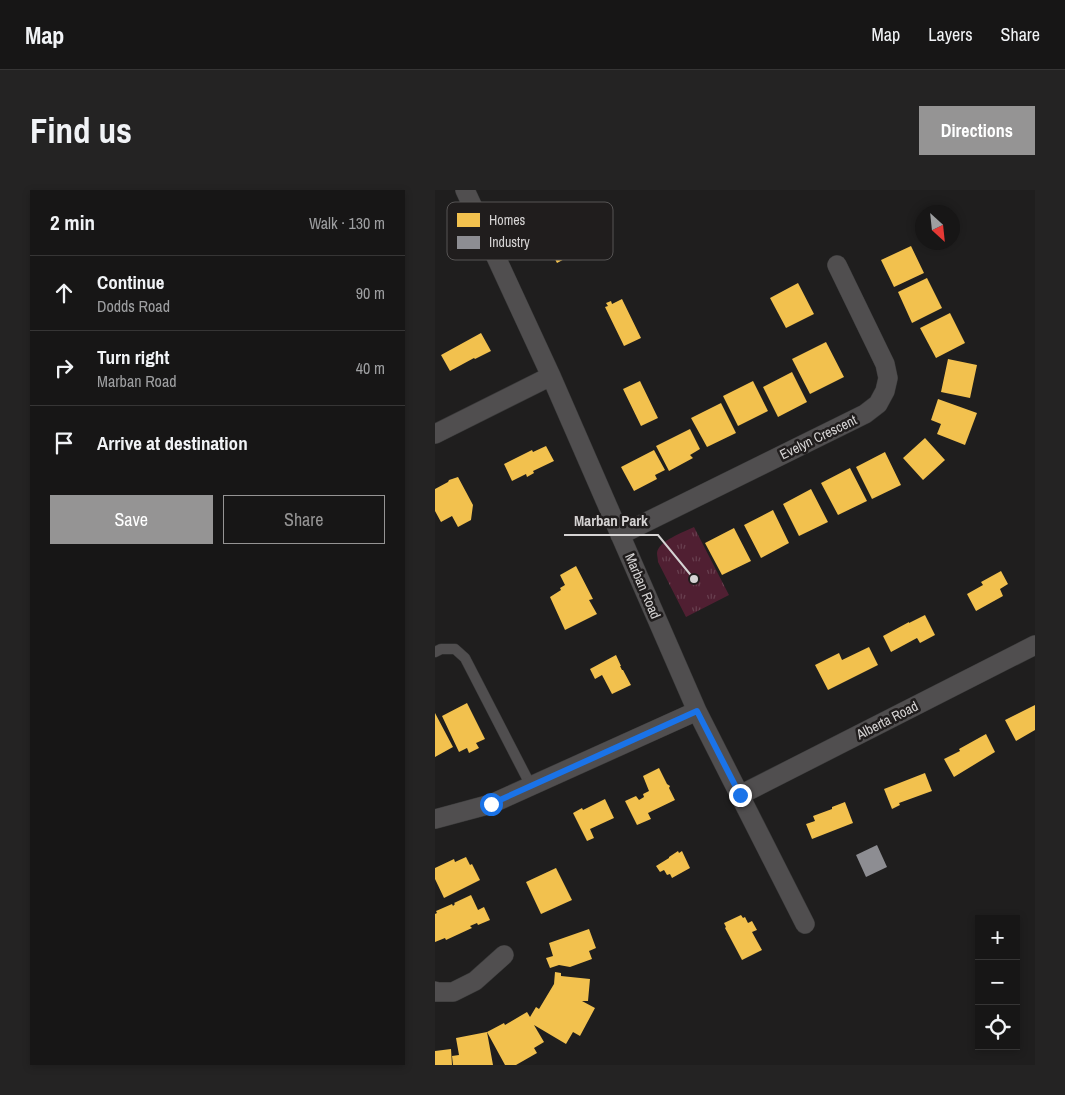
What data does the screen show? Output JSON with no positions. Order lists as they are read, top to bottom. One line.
{"streets":{"street":["Evelyn Crescent","Marban Road","Alberta Road"]},"crossings":[["Evelyn Crescent","Marban Road"],["Marban Road","Alberta Road"]],"places":["Marban Park"],"legend":["Homes","Industry"],"north":"bottom right","page":{"header":"Map","nav":["Map","Layers","Share"],"buttons":["Directions",["Save","Share"]],"title":"Find us","heading":["2 min","Walk · 130 m"],"list":[["Continue","Dodds Road","90 m"],["Turn right","Marban Road","40 m"],"Arrive at destination"],"map_buttons":["+","−"]}}
